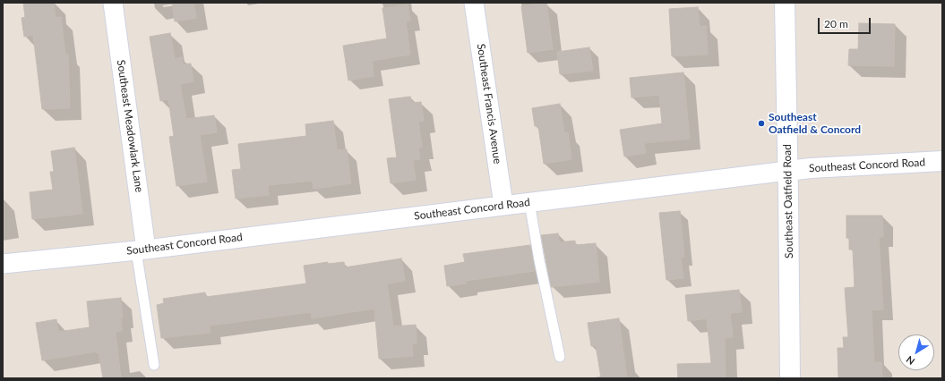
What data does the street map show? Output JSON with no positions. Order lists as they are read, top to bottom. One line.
{"streets":{"main road":["Southeast Concord Road","Southeast Oatfield Road"],"street":["Southeast Francis Avenue","Southeast Meadowlark Lane"]},"crossings":[["Southeast Francis Avenue","Southeast Concord Road"],["Southeast Meadowlark Lane","Southeast Concord Road"],["Southeast Concord Road","Southeast Oatfield Road"]],"places":["Southeast Oatfield & Concord"],"scale_bar":"20 m","north":"bottom left"}
